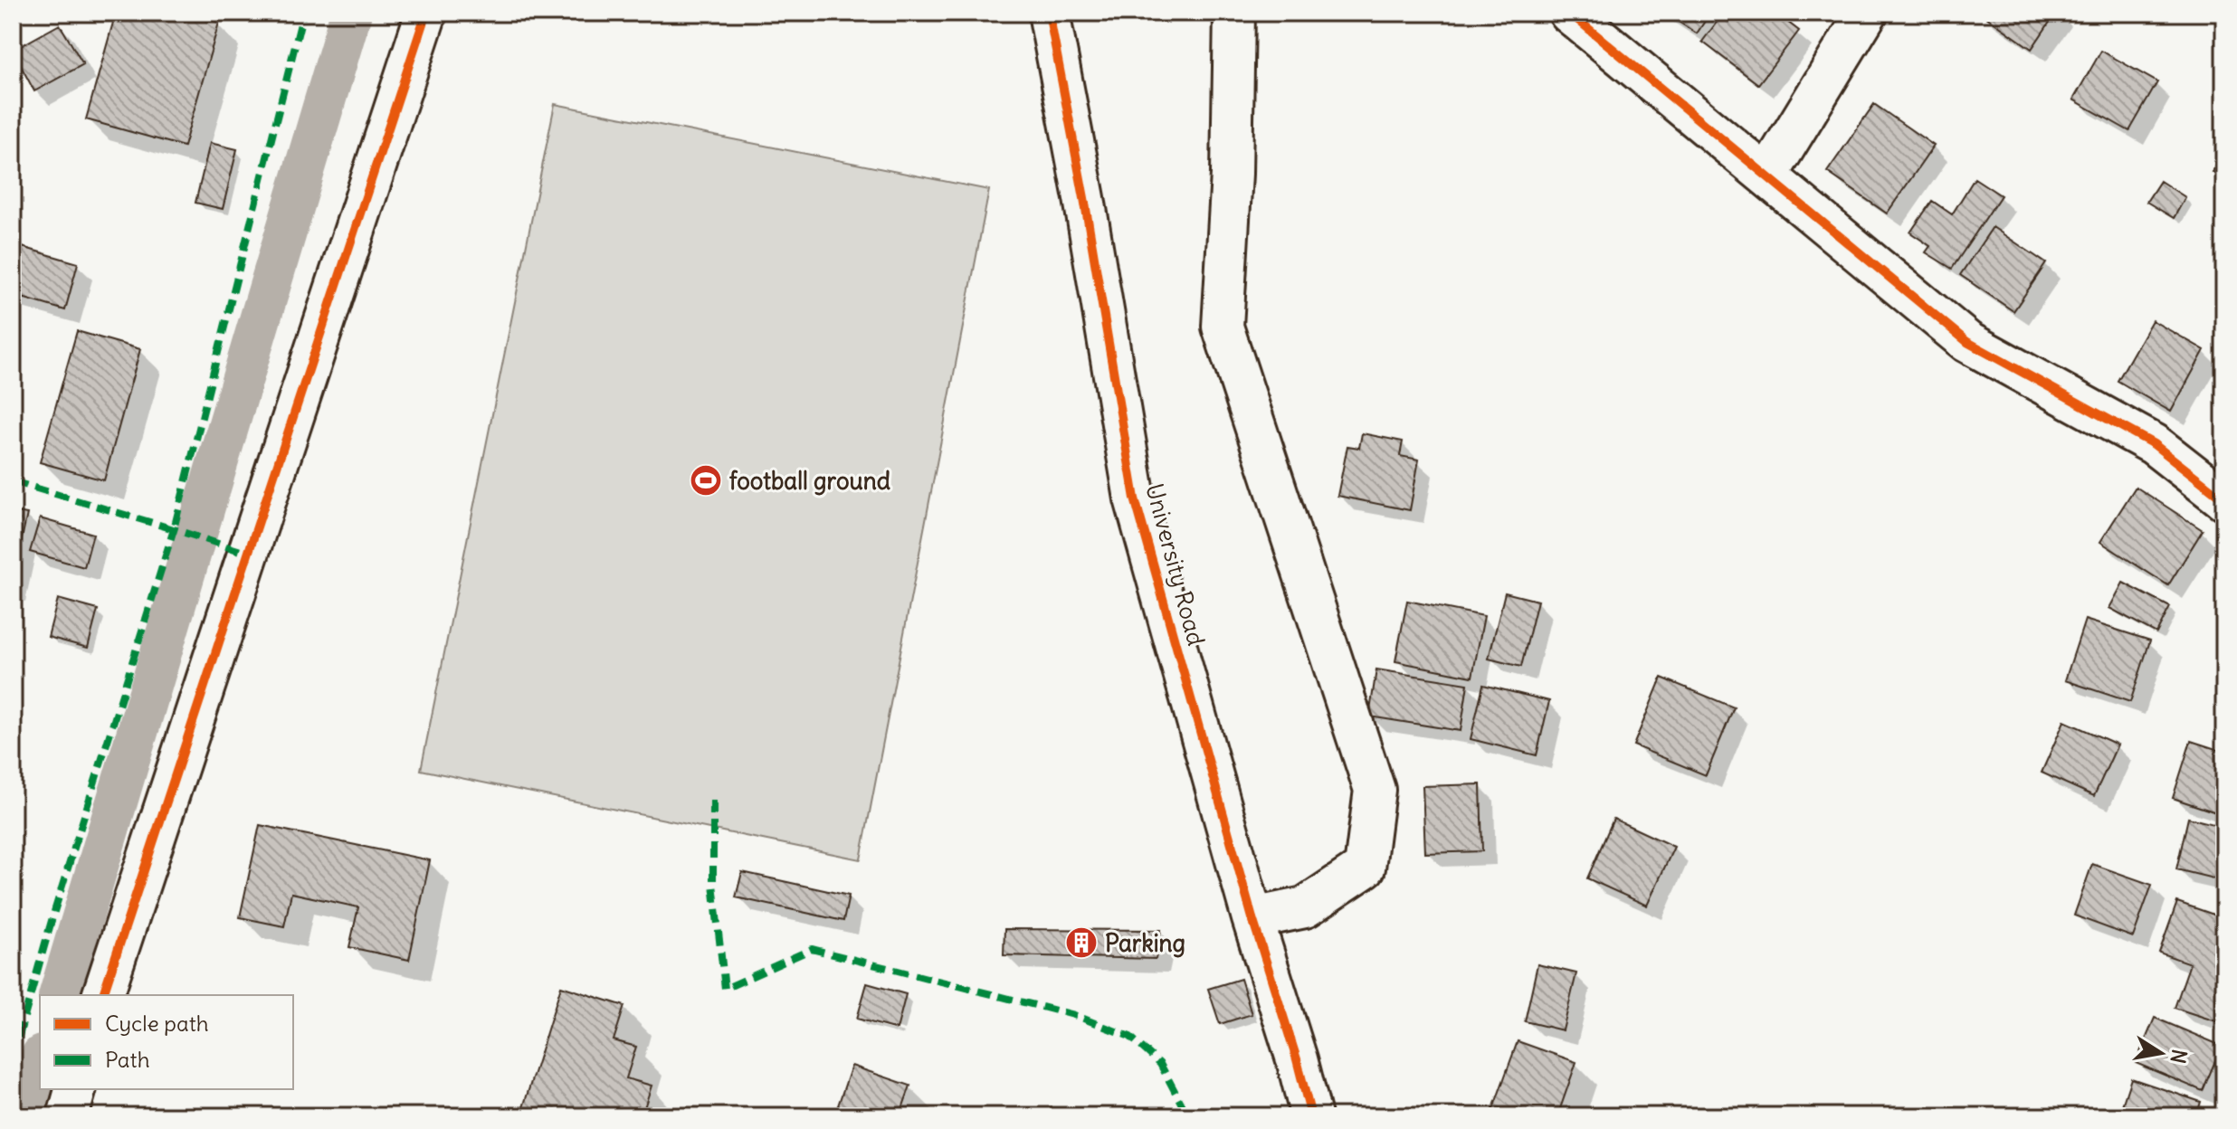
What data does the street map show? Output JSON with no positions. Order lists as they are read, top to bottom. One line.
{"streets":{"street":["University Road"]},"places":{"sports":["football ground"],"building":["Parking"]},"legend":["Cycle path","Path"],"north":"right"}
